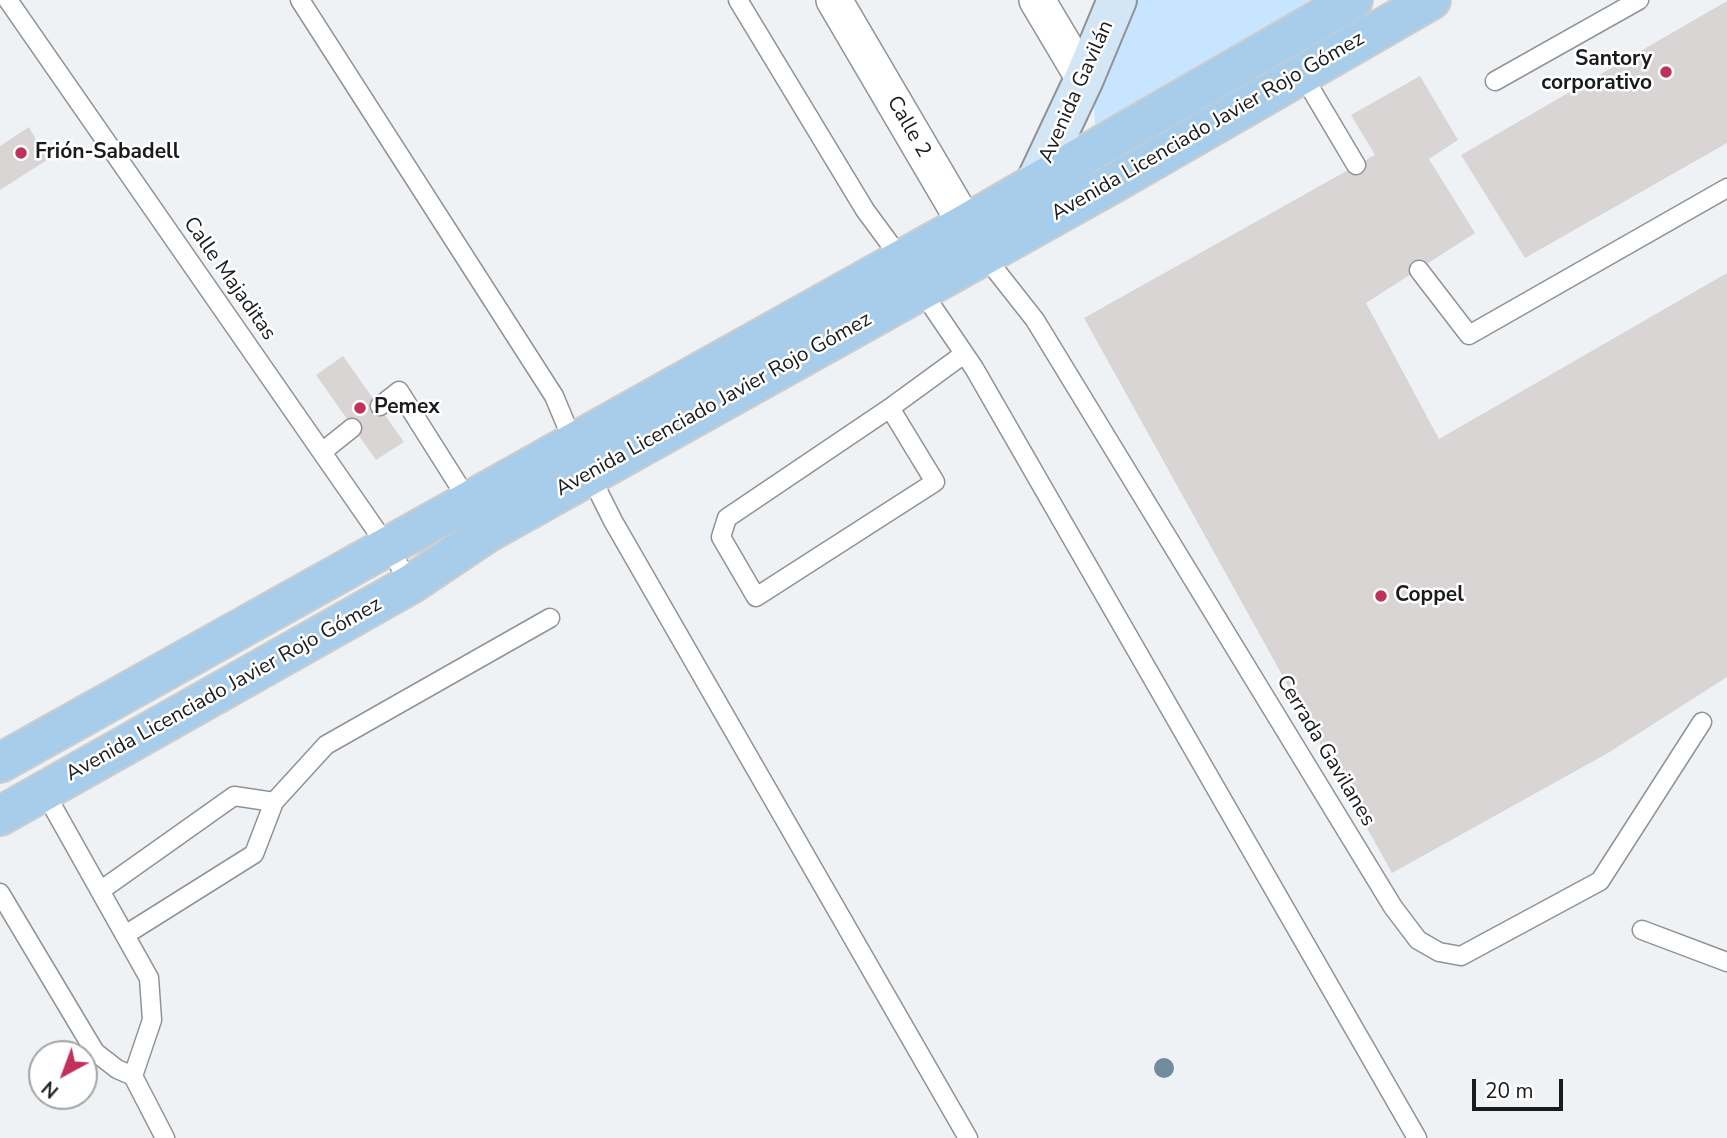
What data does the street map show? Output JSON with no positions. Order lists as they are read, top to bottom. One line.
{"streets":{"main road":["Avenida Gavilán","Avenida Licenciado Javier Rojo Gómez"],"street":["Calle 2"],"lane":["Calle Majaditas","Cerrada Gavilanes"]},"crossings":[["Avenida Gavilán","Avenida Licenciado Javier Rojo Gómez"],["Calle 2","Avenida Licenciado Javier Rojo Gómez"],["Calle 2","Cerrada Gavilanes"],["Avenida Licenciado Javier Rojo Gómez","Calle Majaditas"],["Avenida Licenciado Javier Rojo Gómez","Cerrada Gavilanes"]],"places":["Santory corporativo","Frión-Sabadell","Pemex","Coppel"],"scale_bar":"20 m","north":"bottom left"}
